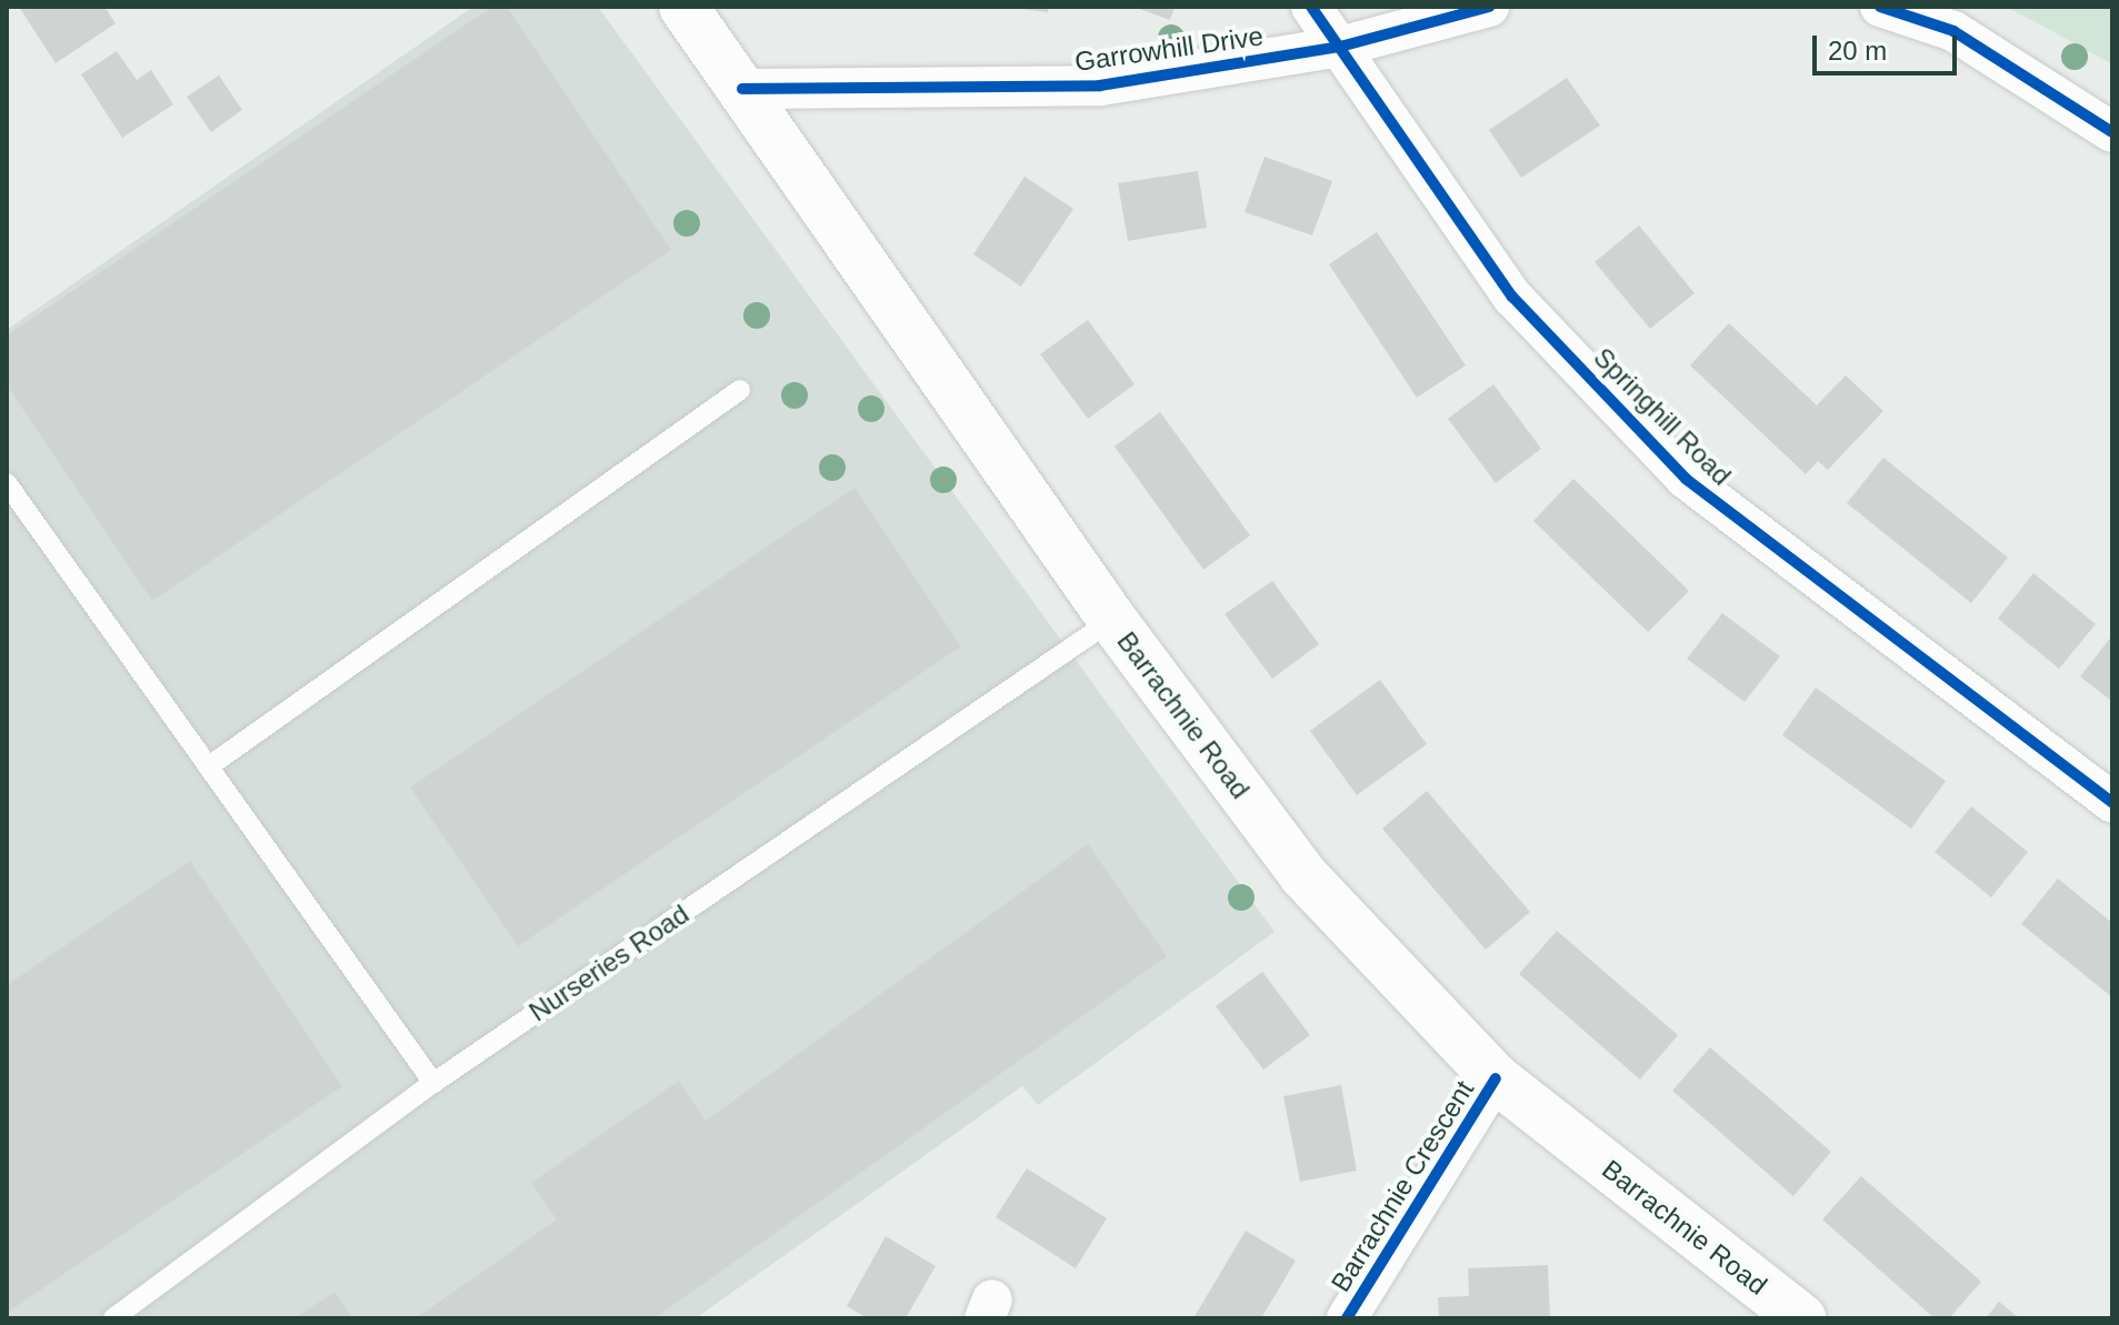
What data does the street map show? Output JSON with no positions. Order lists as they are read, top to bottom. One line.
{"streets":{"main road":["Barrachnie Road"],"street":["Garrowhill Drive","Springhill Road","Barrachnie Crescent"],"lane":["Nurseries Road"]},"crossings":[["Garrowhill Drive","Springhill Road"],["Garrowhill Drive","Barrachnie Road"],["Barrachnie Road","Nurseries Road"],["Barrachnie Road","Barrachnie Crescent"]],"scale_bar":"20 m"}
